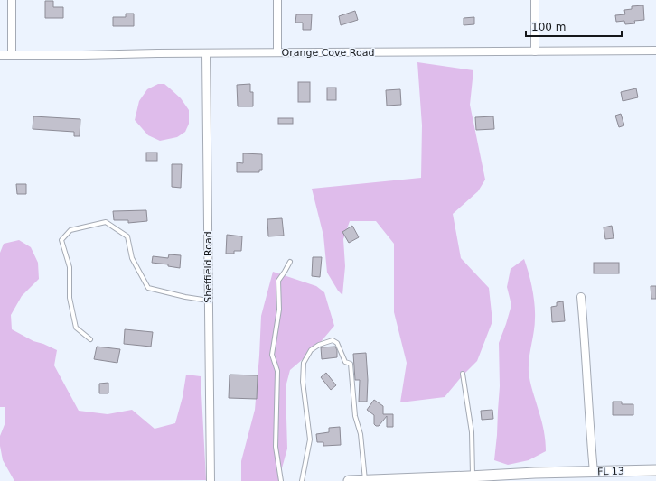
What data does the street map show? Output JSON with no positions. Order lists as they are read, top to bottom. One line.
{"streets":{"main road":["FL 13"],"street":["Orange Cove Road","Sheffield Road"]},"crossings":[["Orange Cove Road","Sheffield Road"]],"scale_bar":"100 m"}
